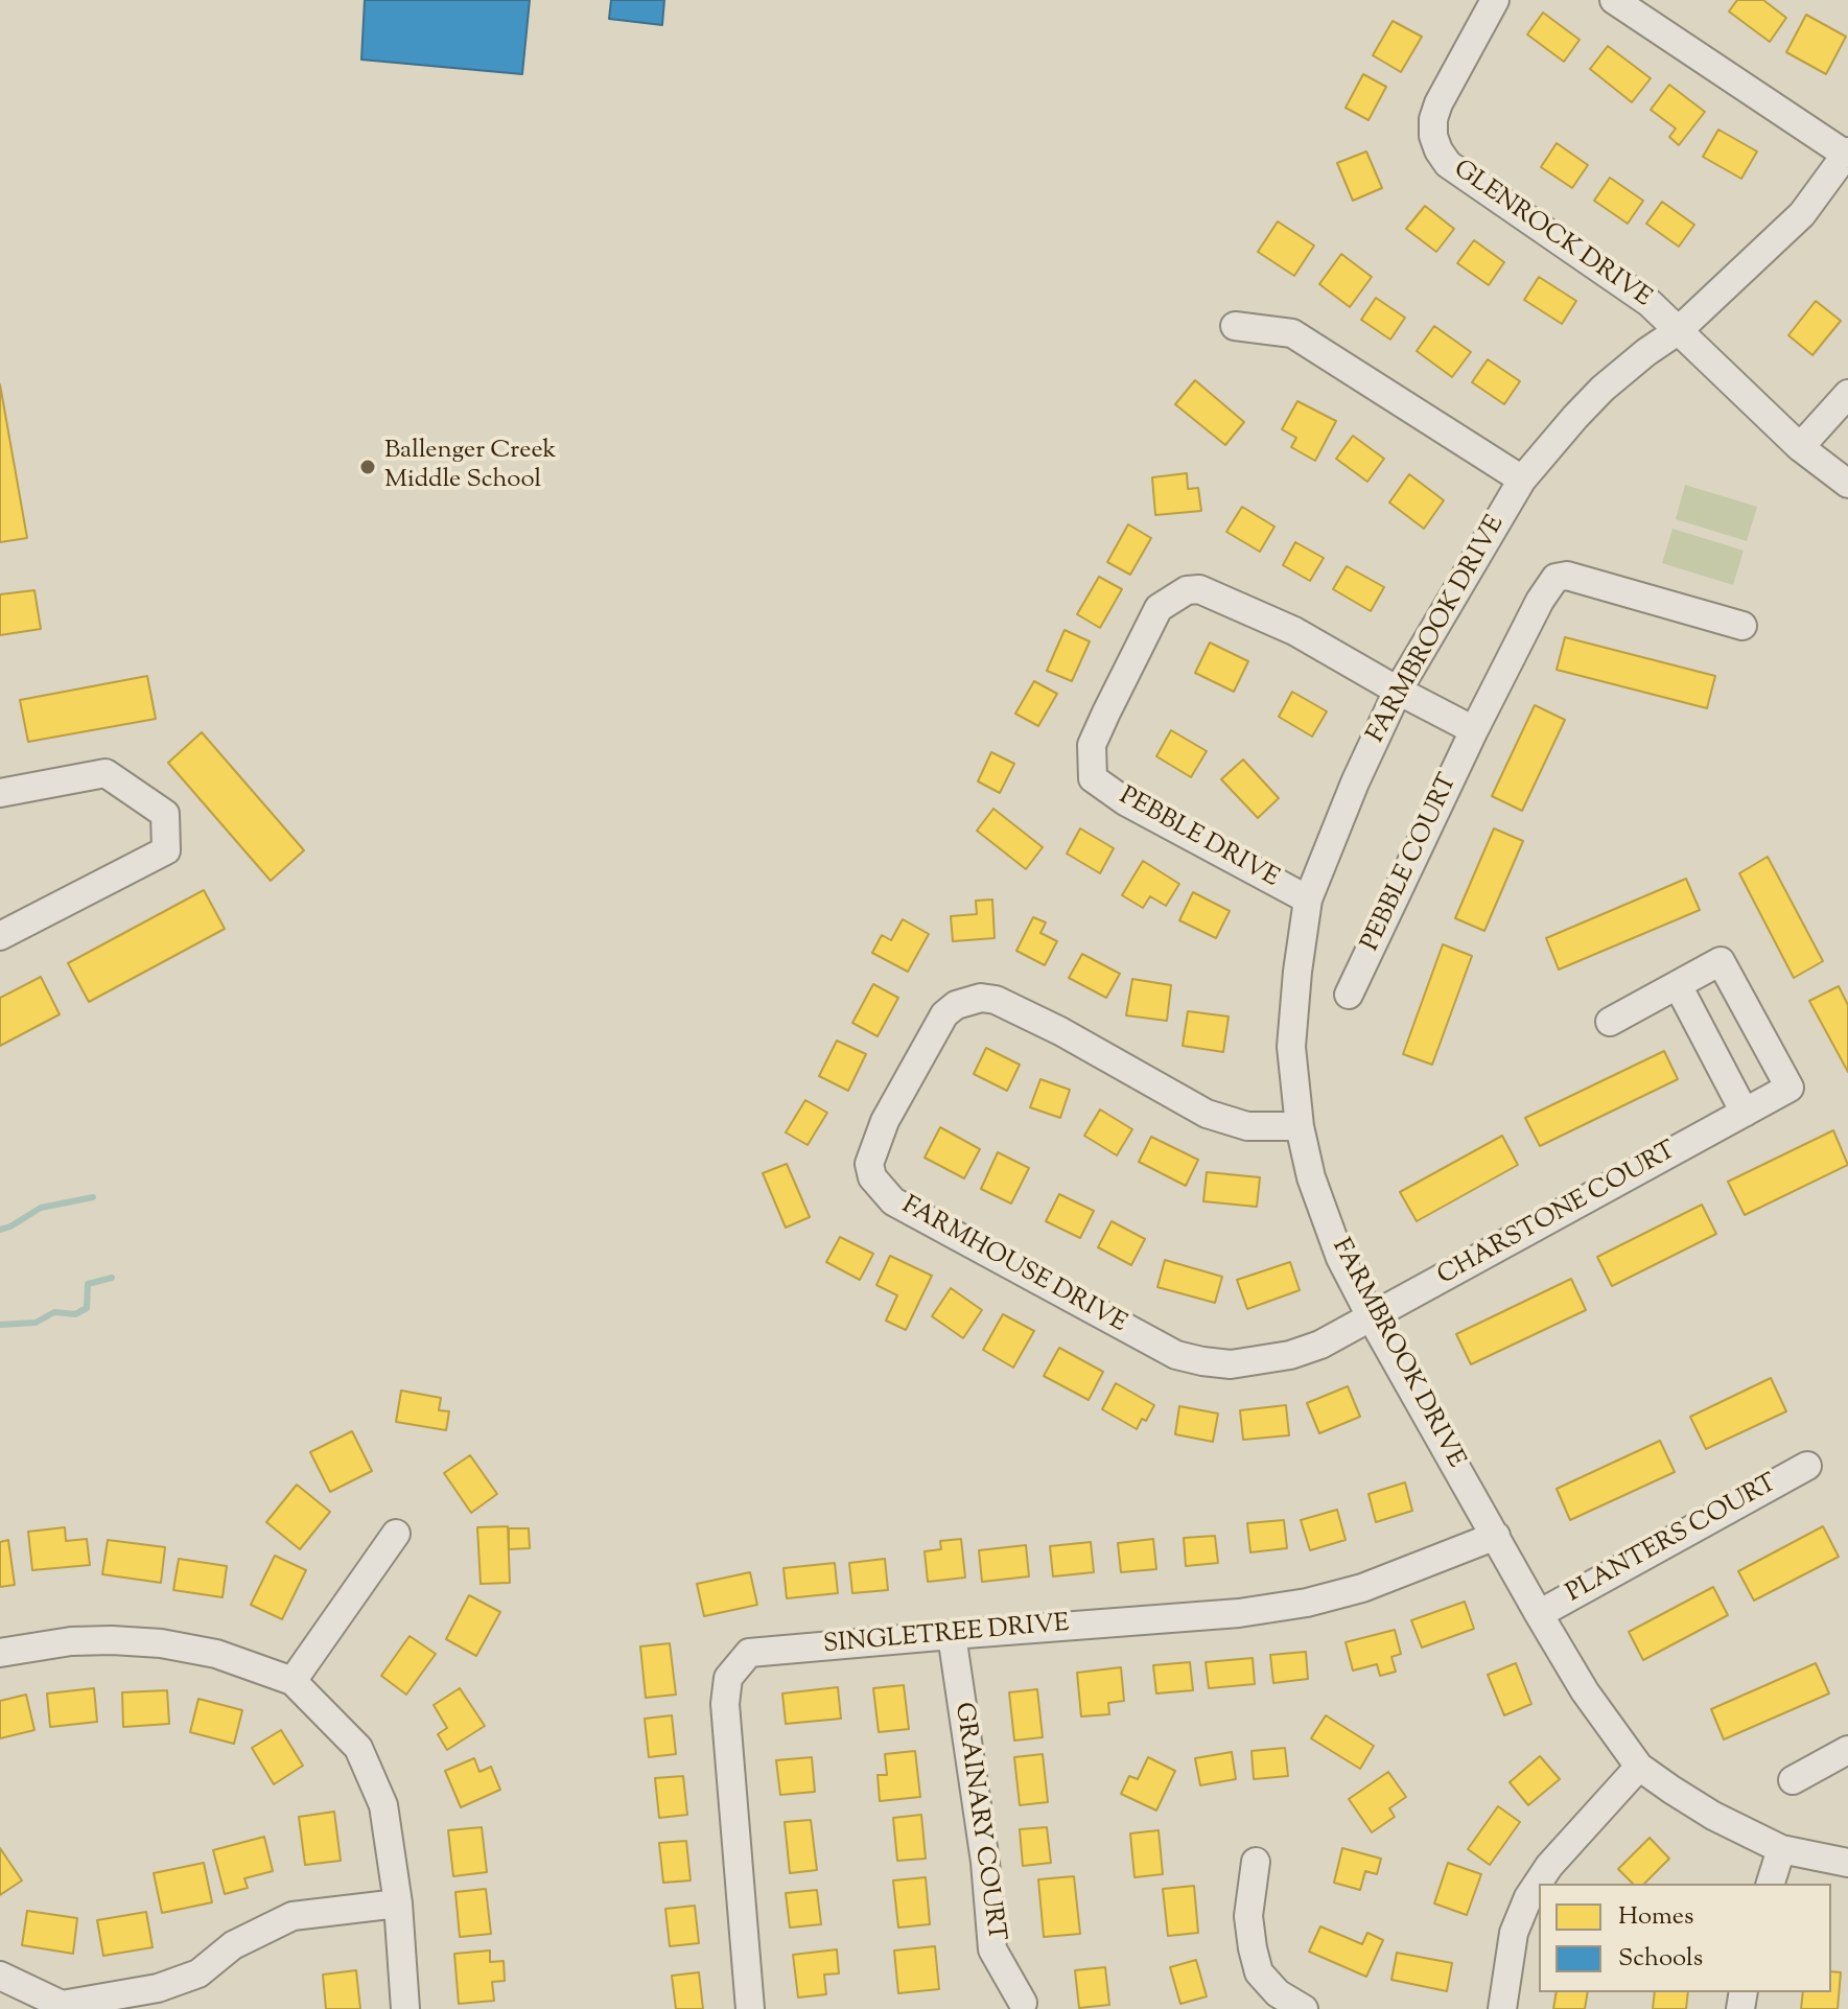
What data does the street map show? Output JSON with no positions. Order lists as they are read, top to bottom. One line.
{"streets":{"street":["GLENROCK DRIVE","FARMBROOK DRIVE","PEBBLE DRIVE","PEBBLE COURT","CHARSTONE COURT","FARMHOUSE DRIVE","PLANTERS COURT","SINGLETREE DRIVE","GRAINARY COURT"]},"crossings":[["GLENROCK DRIVE","FARMBROOK DRIVE"],["FARMBROOK DRIVE","PEBBLE DRIVE"],["FARMBROOK DRIVE","CHARSTONE COURT"],["FARMBROOK DRIVE","FARMHOUSE DRIVE"],["FARMBROOK DRIVE","PLANTERS COURT"],["FARMBROOK DRIVE","SINGLETREE DRIVE"],["CHARSTONE COURT","FARMHOUSE DRIVE"],["SINGLETREE DRIVE","GRAINARY COURT"]],"places":["Ballenger Creek Middle School"],"legend":["Homes","Schools"]}
